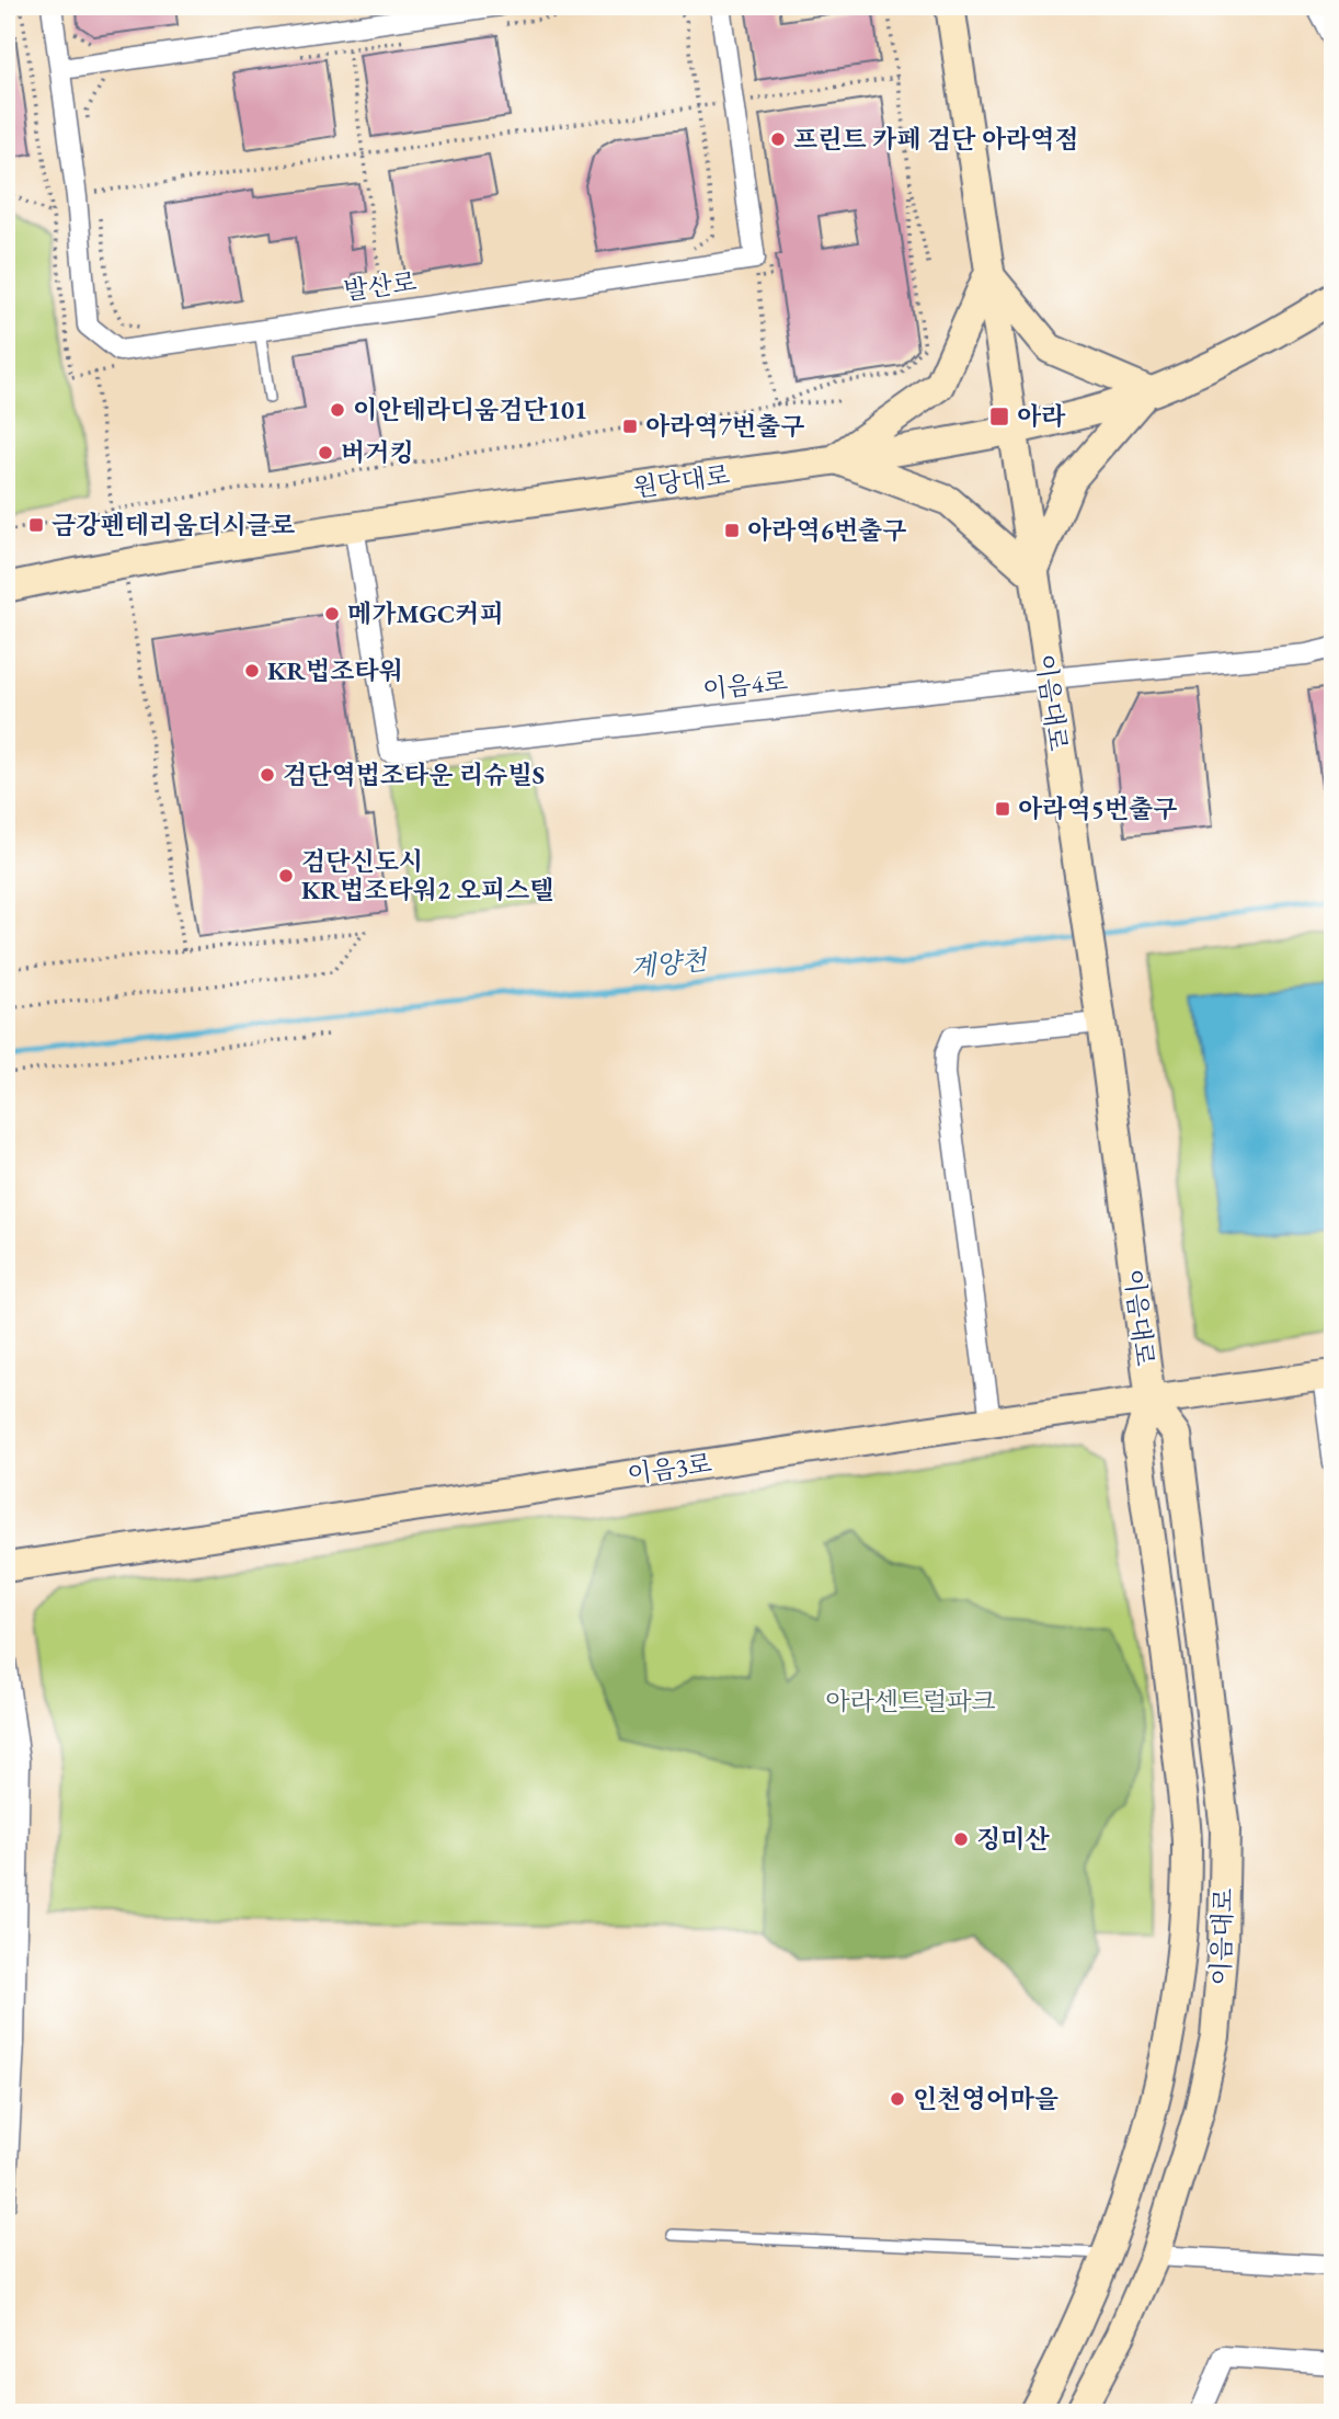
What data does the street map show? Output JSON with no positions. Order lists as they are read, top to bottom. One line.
{"streets":{"main road":["원당대로","이음대로","이음3로"],"street":["발산로","이음4로"]},"crossings":[["원당대로","이음4로"],["원당대로","이음대로"],["이음4로","이음대로"],["이음대로","이음3로"]],"water":["계양천"],"parks":["아라센트럴파크"],"places":{"other":["프린트 카페 검단 아라역점","이안테라디움검단101","버거킹","메가MGC커피","KR법조타워","검단역법조타운 리슈빌S","검단신도시 KR법조타워2 오피스텔","징미산","인천영어마을"],"transit":["아라","아라역7번출구","금강펜테리움더시글로","아라역6번출구","아라역5번출구"]}}
